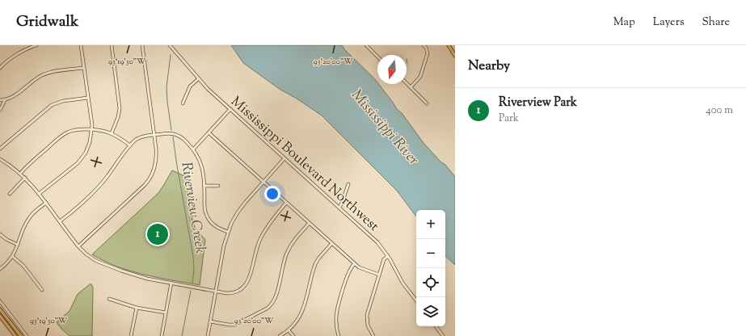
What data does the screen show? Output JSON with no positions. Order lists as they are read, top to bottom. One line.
{"streets":{"street":["Mississippi Boulevard Northwest"]},"water":["Mississippi River","Riverview Creek"],"north":"bottom","page":{"header":"Gridwalk","nav":["Map","Layers","Share"],"heading":"Nearby","list":[{"mark":"1","name":"Riverview Park","note":"Park","value":"400 m"}],"map_buttons":["+","−"],"pins":"1"},"coordinates":["93°19'30\"W","93°20'00\"W"]}
